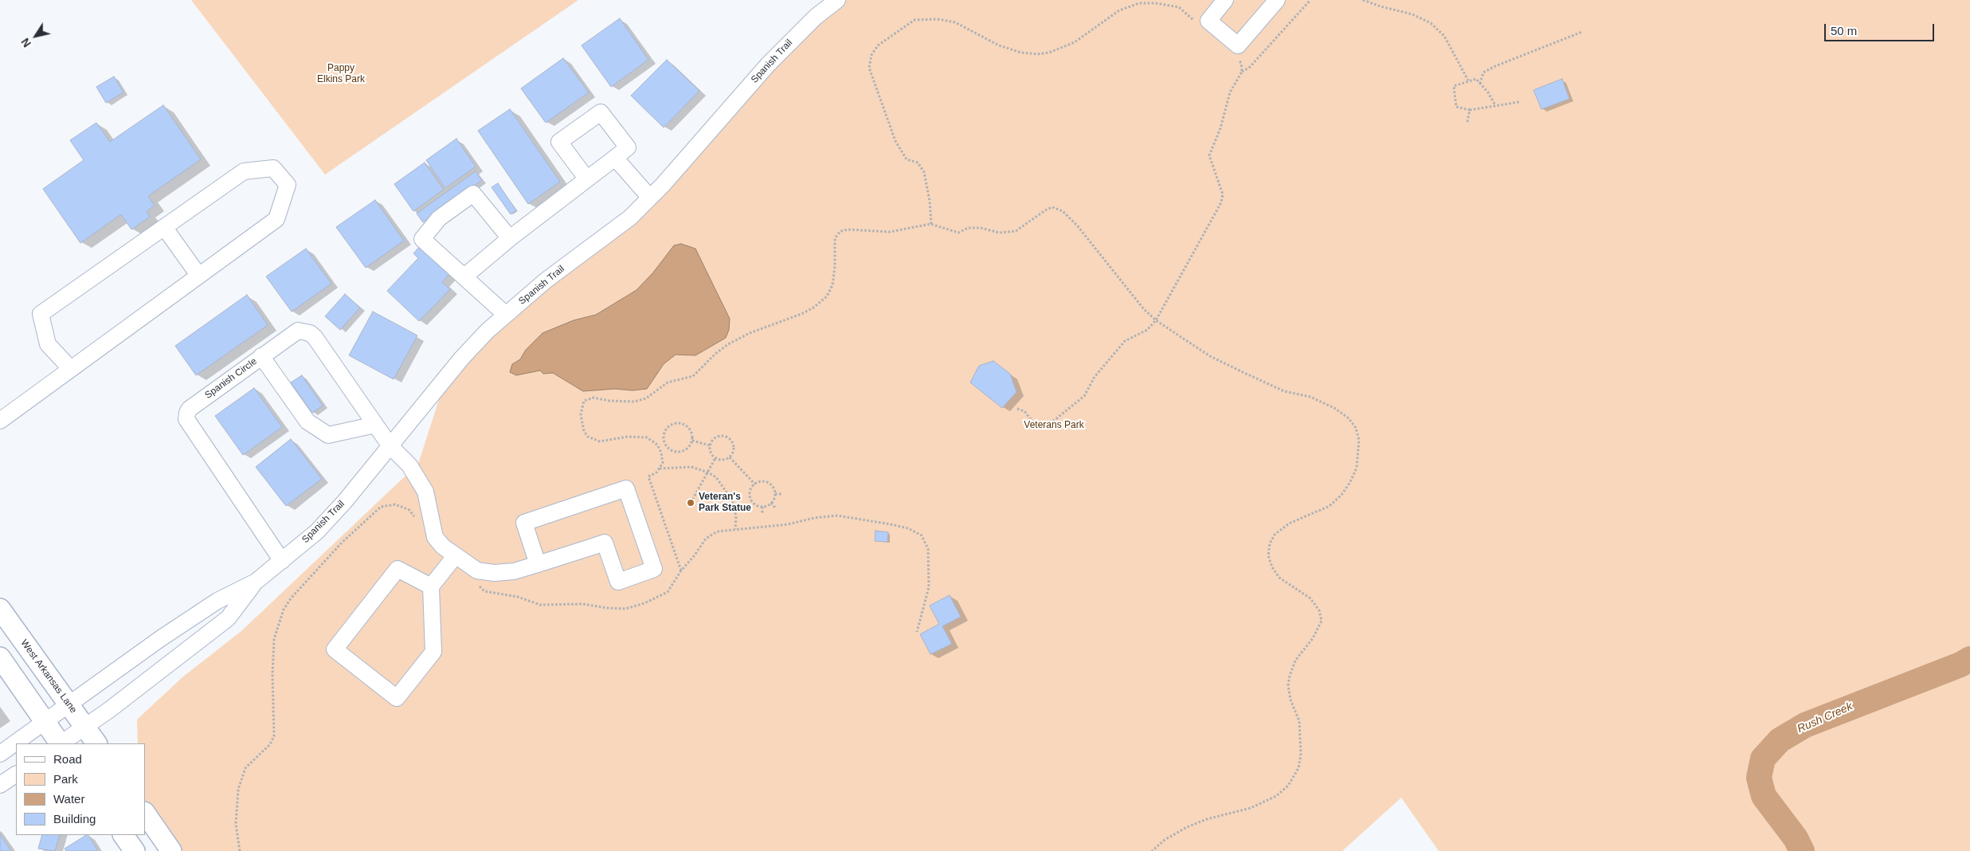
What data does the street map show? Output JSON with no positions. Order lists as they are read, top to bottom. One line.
{"streets":{"main road":["West Arkansas Lane"],"street":["Spanish Trail","Spanish Circle"]},"crossings":[["Spanish Trail","Spanish Circle"],["Spanish Trail","West Arkansas Lane"]],"water":["Rush Creek"],"parks":["Pappy Elkins Park","Veterans Park"],"places":["Veteran's Park Statue"],"legend":["Road","Park","Water","Building"],"scale_bar":"50 m","north":"bottom left"}
